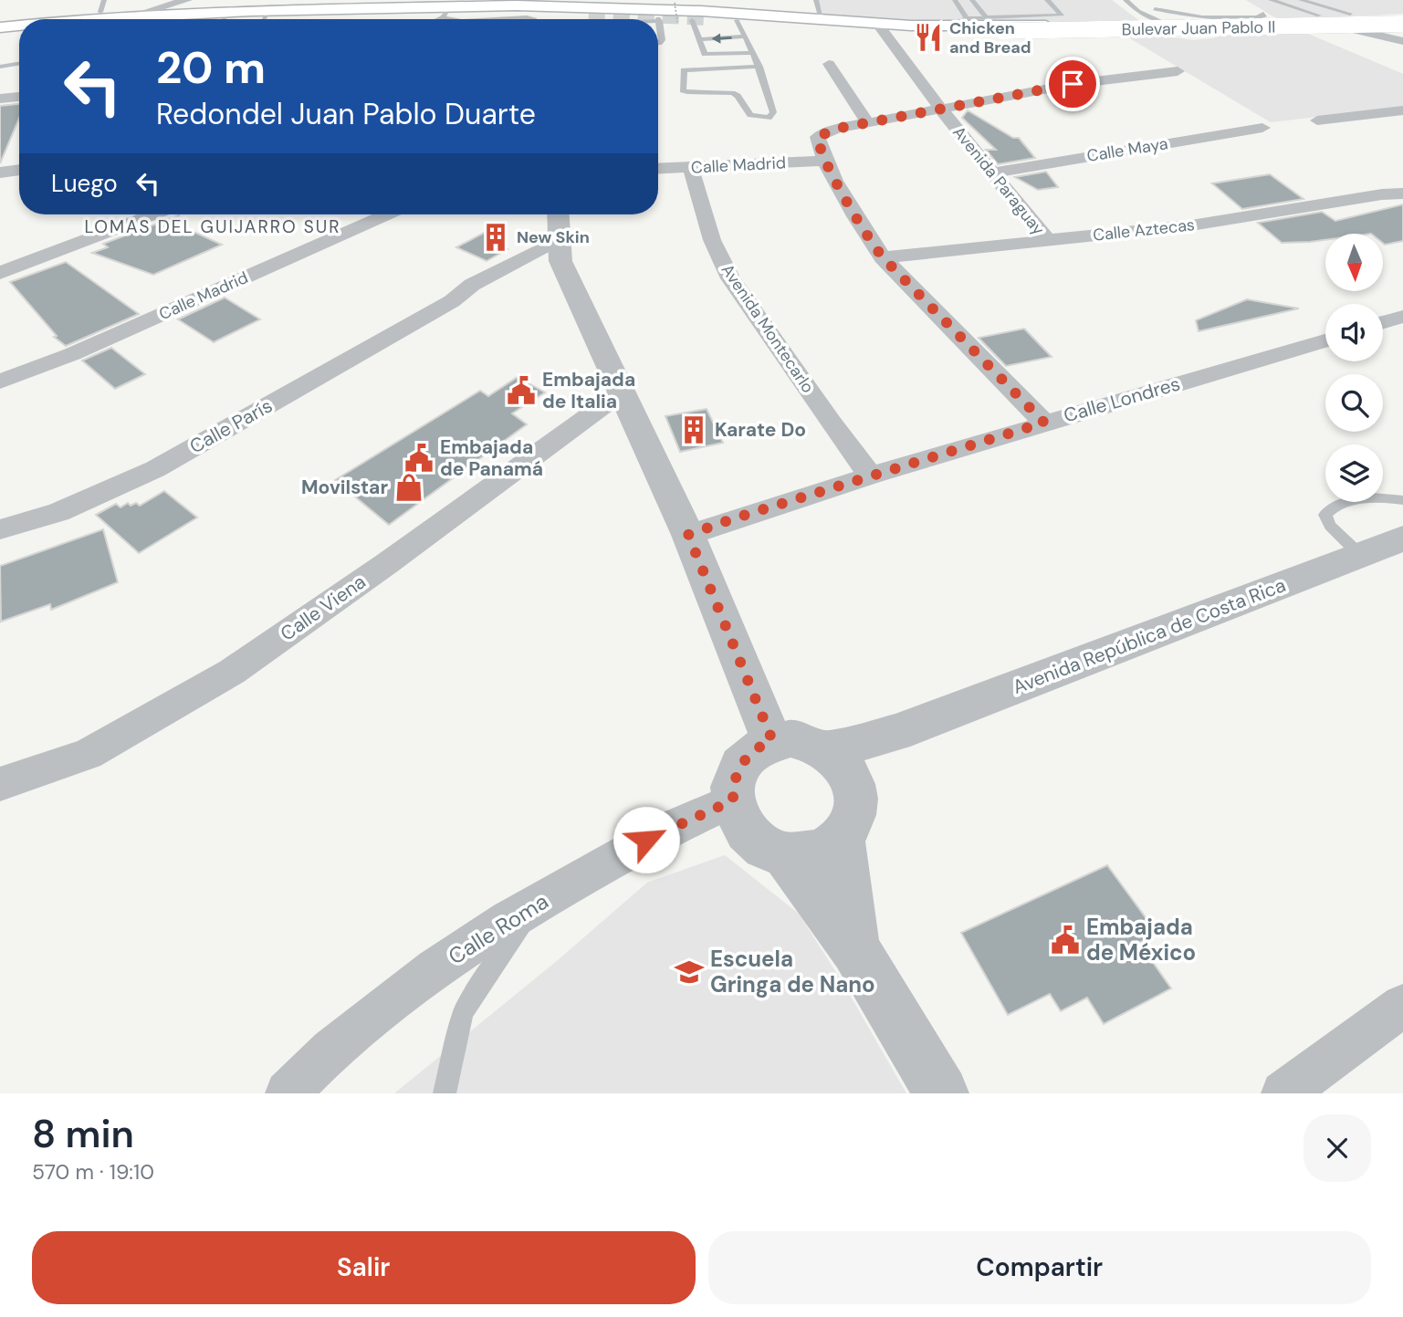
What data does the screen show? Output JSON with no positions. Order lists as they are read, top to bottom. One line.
{"streets":{"main road":["Bulevar Juan Pablo II"],"street":["Calle Maya","Calle Madrid","Avenida Paraguay","Calle Aztecas","Avenida Montecarlo","Calle Londres","Calle París","Calle Viena","Avenida República de Costa Rica","Calle Roma"]},"crossings":[["Bulevar Juan Pablo II","Avenida Paraguay"],["Calle Maya","Avenida Paraguay"],["Calle Madrid","Avenida Montecarlo"],["Avenida Paraguay","Calle Aztecas"],["Avenida Montecarlo","Calle Londres"],["Avenida República de Costa Rica","Calle Roma"]],"districts":["LOMAS DEL GUIJARRO SUR"],"places":{"restaurant":["Chicken and Bread"],"building":["New Skin","Karate Do"],"public building":["Embajada de Italia","Embajada de Panamá","Embajada de México"],"shop":["Movilstar"],"school or university":["Escuela Gringa de Nano"]},"north":"bottom","page":{"turn":["20 m","Redondel Juan Pablo Duarte"],"then":"Luego","heading":["8 min","570 m · 19:10"],"buttons":["Salir","Compartir"]}}
